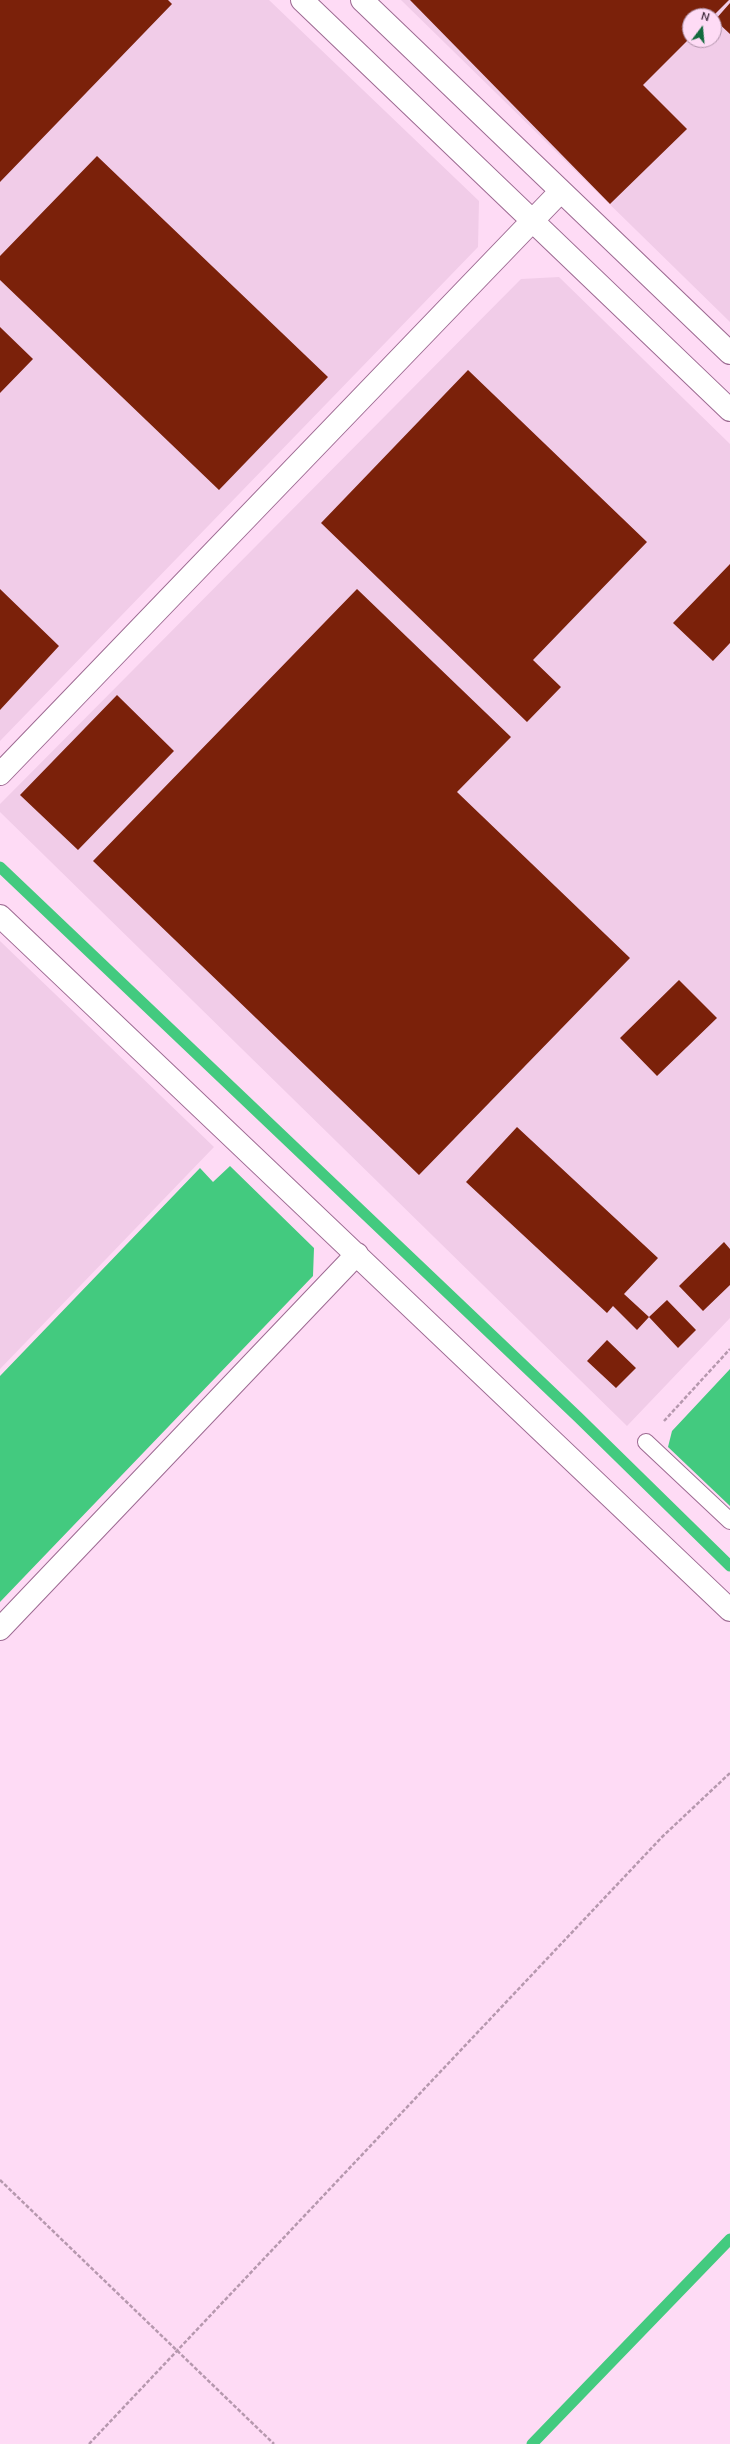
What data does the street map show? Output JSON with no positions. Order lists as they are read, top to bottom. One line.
{"north":"top"}
